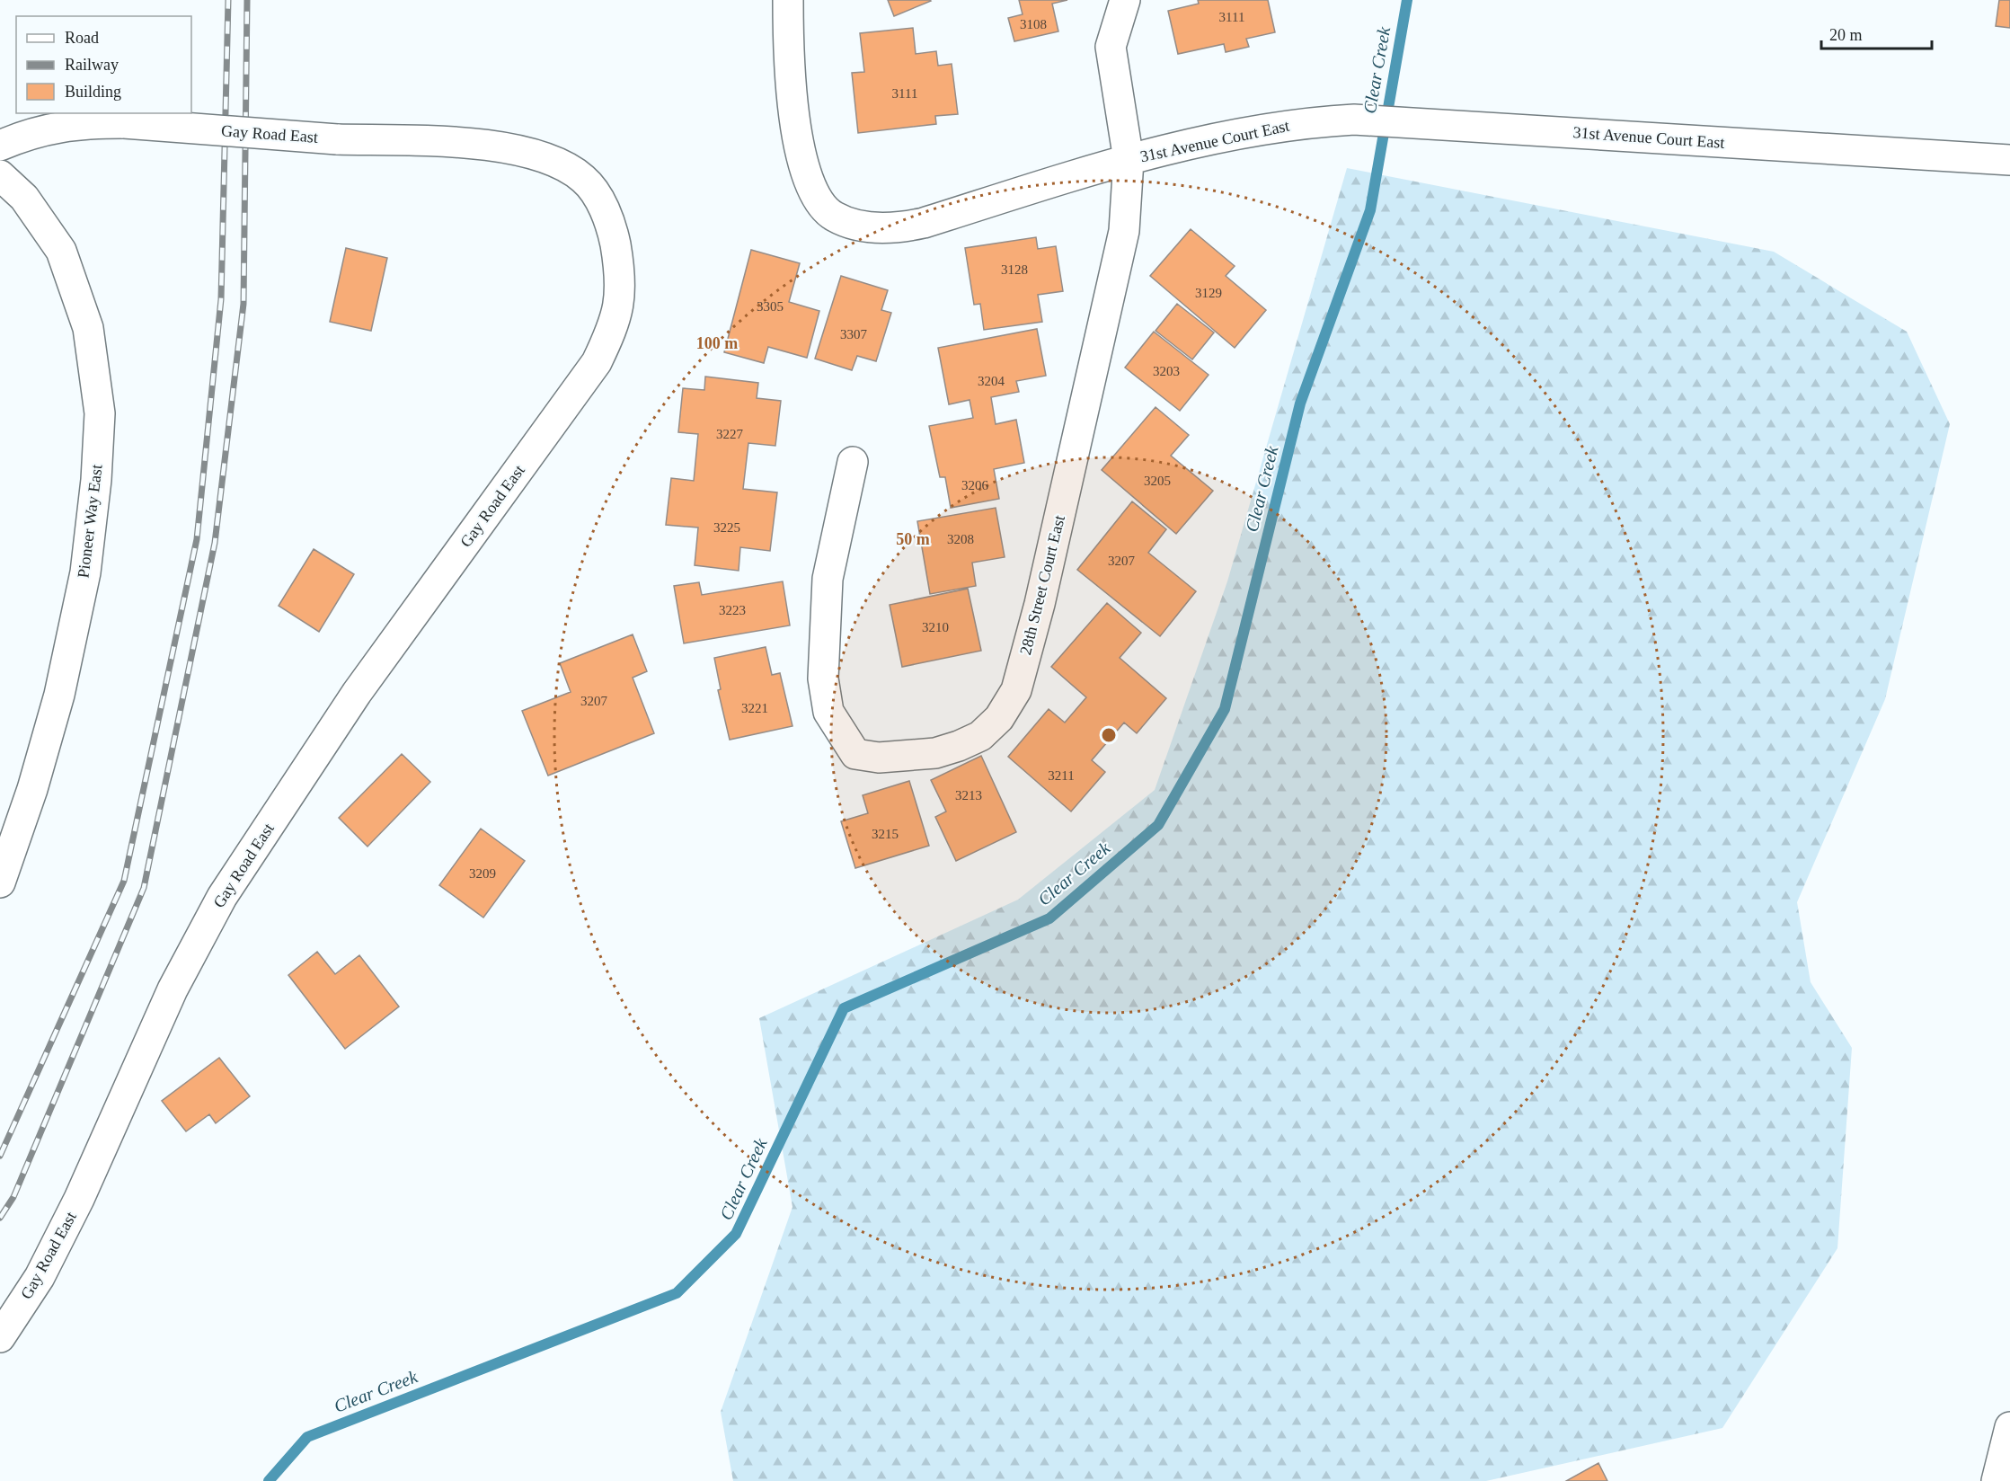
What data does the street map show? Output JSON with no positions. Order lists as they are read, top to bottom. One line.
{"streets":{"street":["Gay Road East","31st Avenue Court East","Pioneer Way East","28th Street Court East"]},"crossings":[["31st Avenue Court East","28th Street Court East"]],"water":["Clear Creek"],"house_numbers":["3111","3108","3111","3128","3129","3305","3307","3203","3204","3227","3205","3206","3225","3208","3207","3223","3210","3207","3221","3211","3213","3215","3209"],"legend":["Road","Railway","Building"],"scale_bar":"20 m","rings":["100 m","50 m"]}
